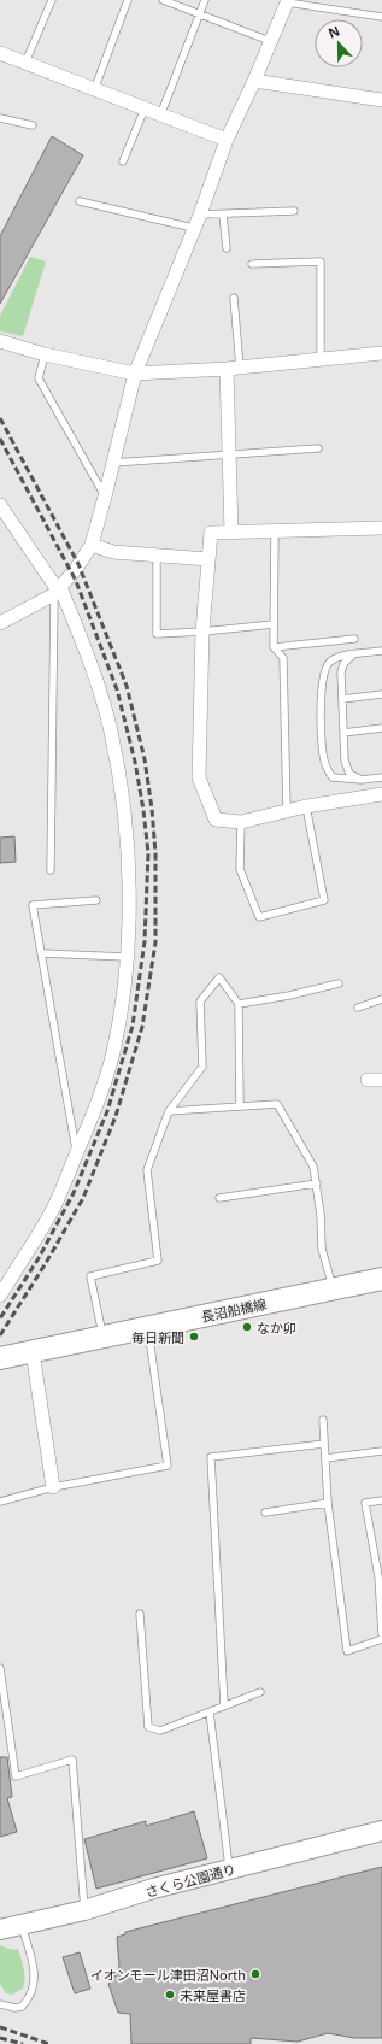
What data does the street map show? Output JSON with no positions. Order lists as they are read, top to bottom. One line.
{"streets":{"main road":["長沼船橋線"],"street":["さくら公園通り"]},"places":["なか卯","毎日新聞","イオンモール津田沼North","未来屋書店"],"north":"top"}
